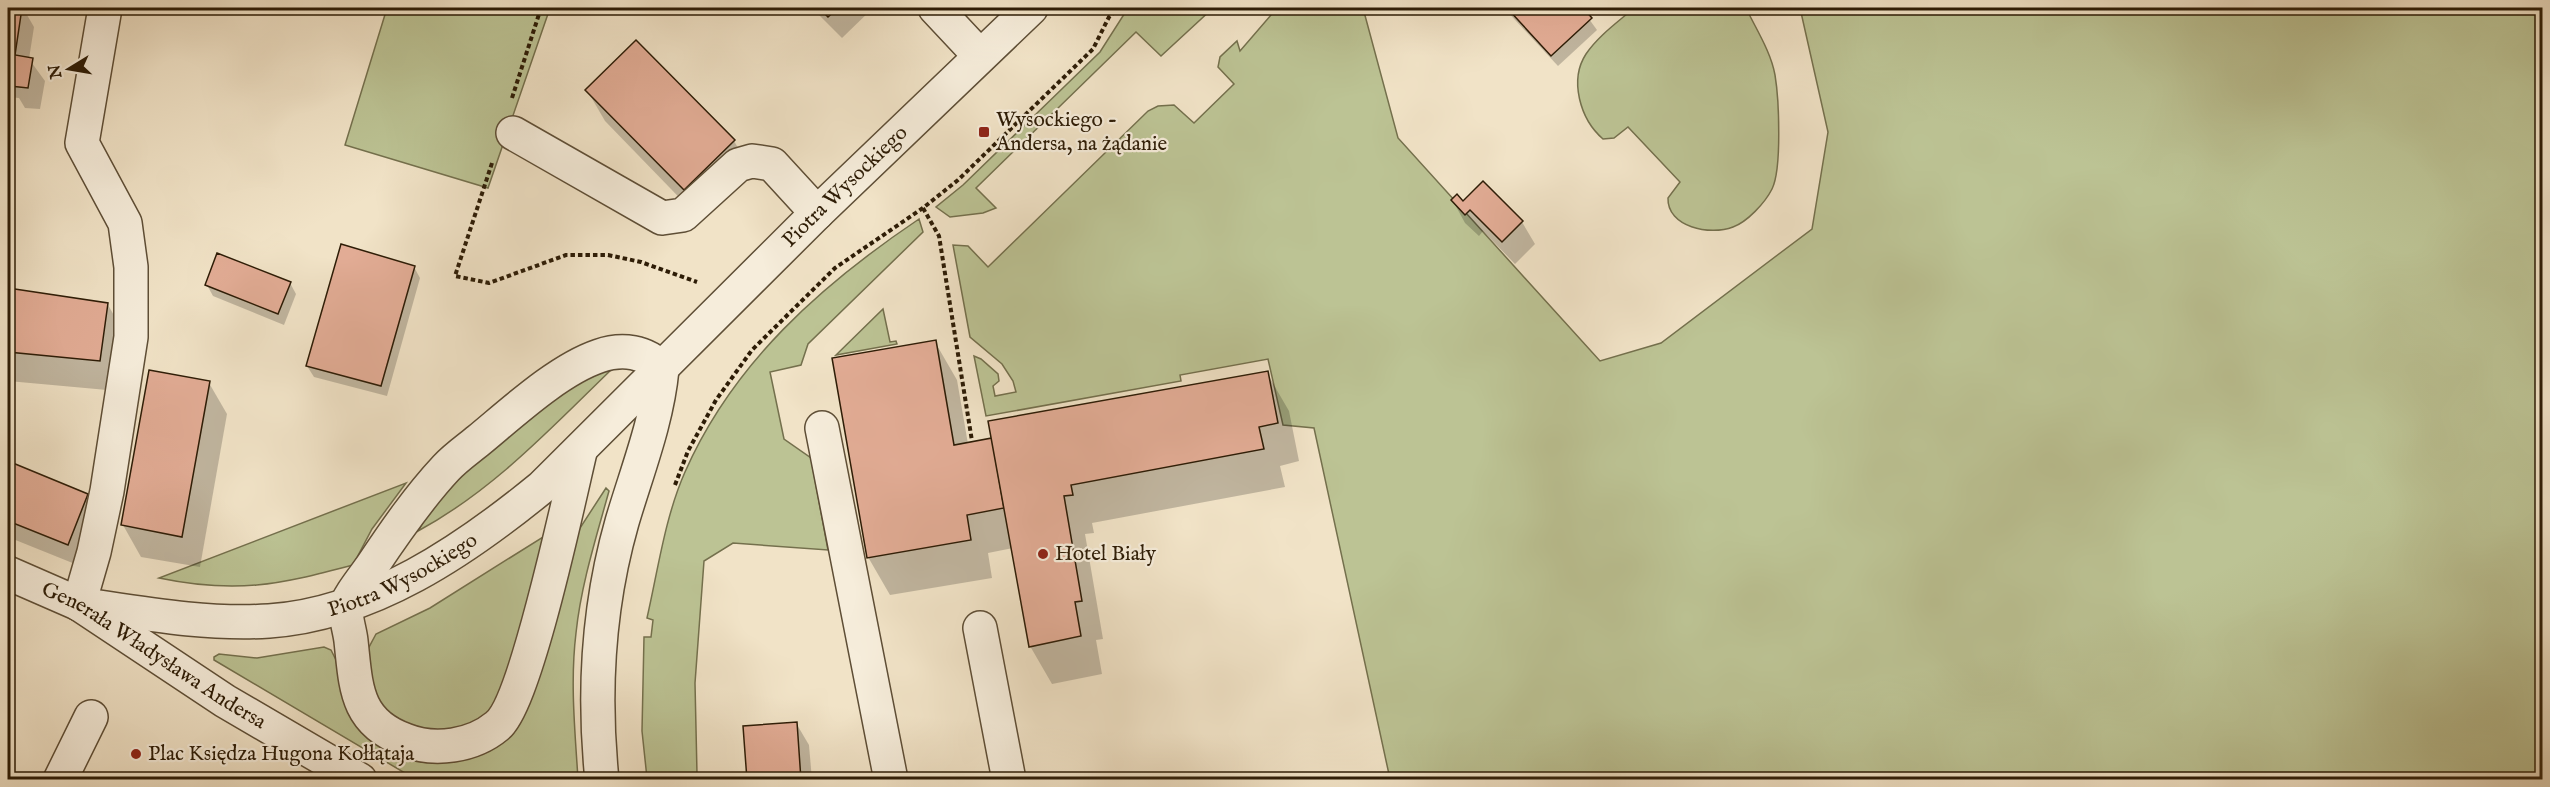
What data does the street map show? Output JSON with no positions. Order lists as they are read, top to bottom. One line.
{"streets":{"street":["Piotra Wysockiego","Generała Władysława Andersa"]},"crossings":[["Piotra Wysockiego","Generała Władysława Andersa"]],"places":{"transit":["Wysockiego - Andersa, na żądanie"],"other":["Hotel Biały","Plac Księdza Hugona Kołłątaja"]},"north":"left"}
